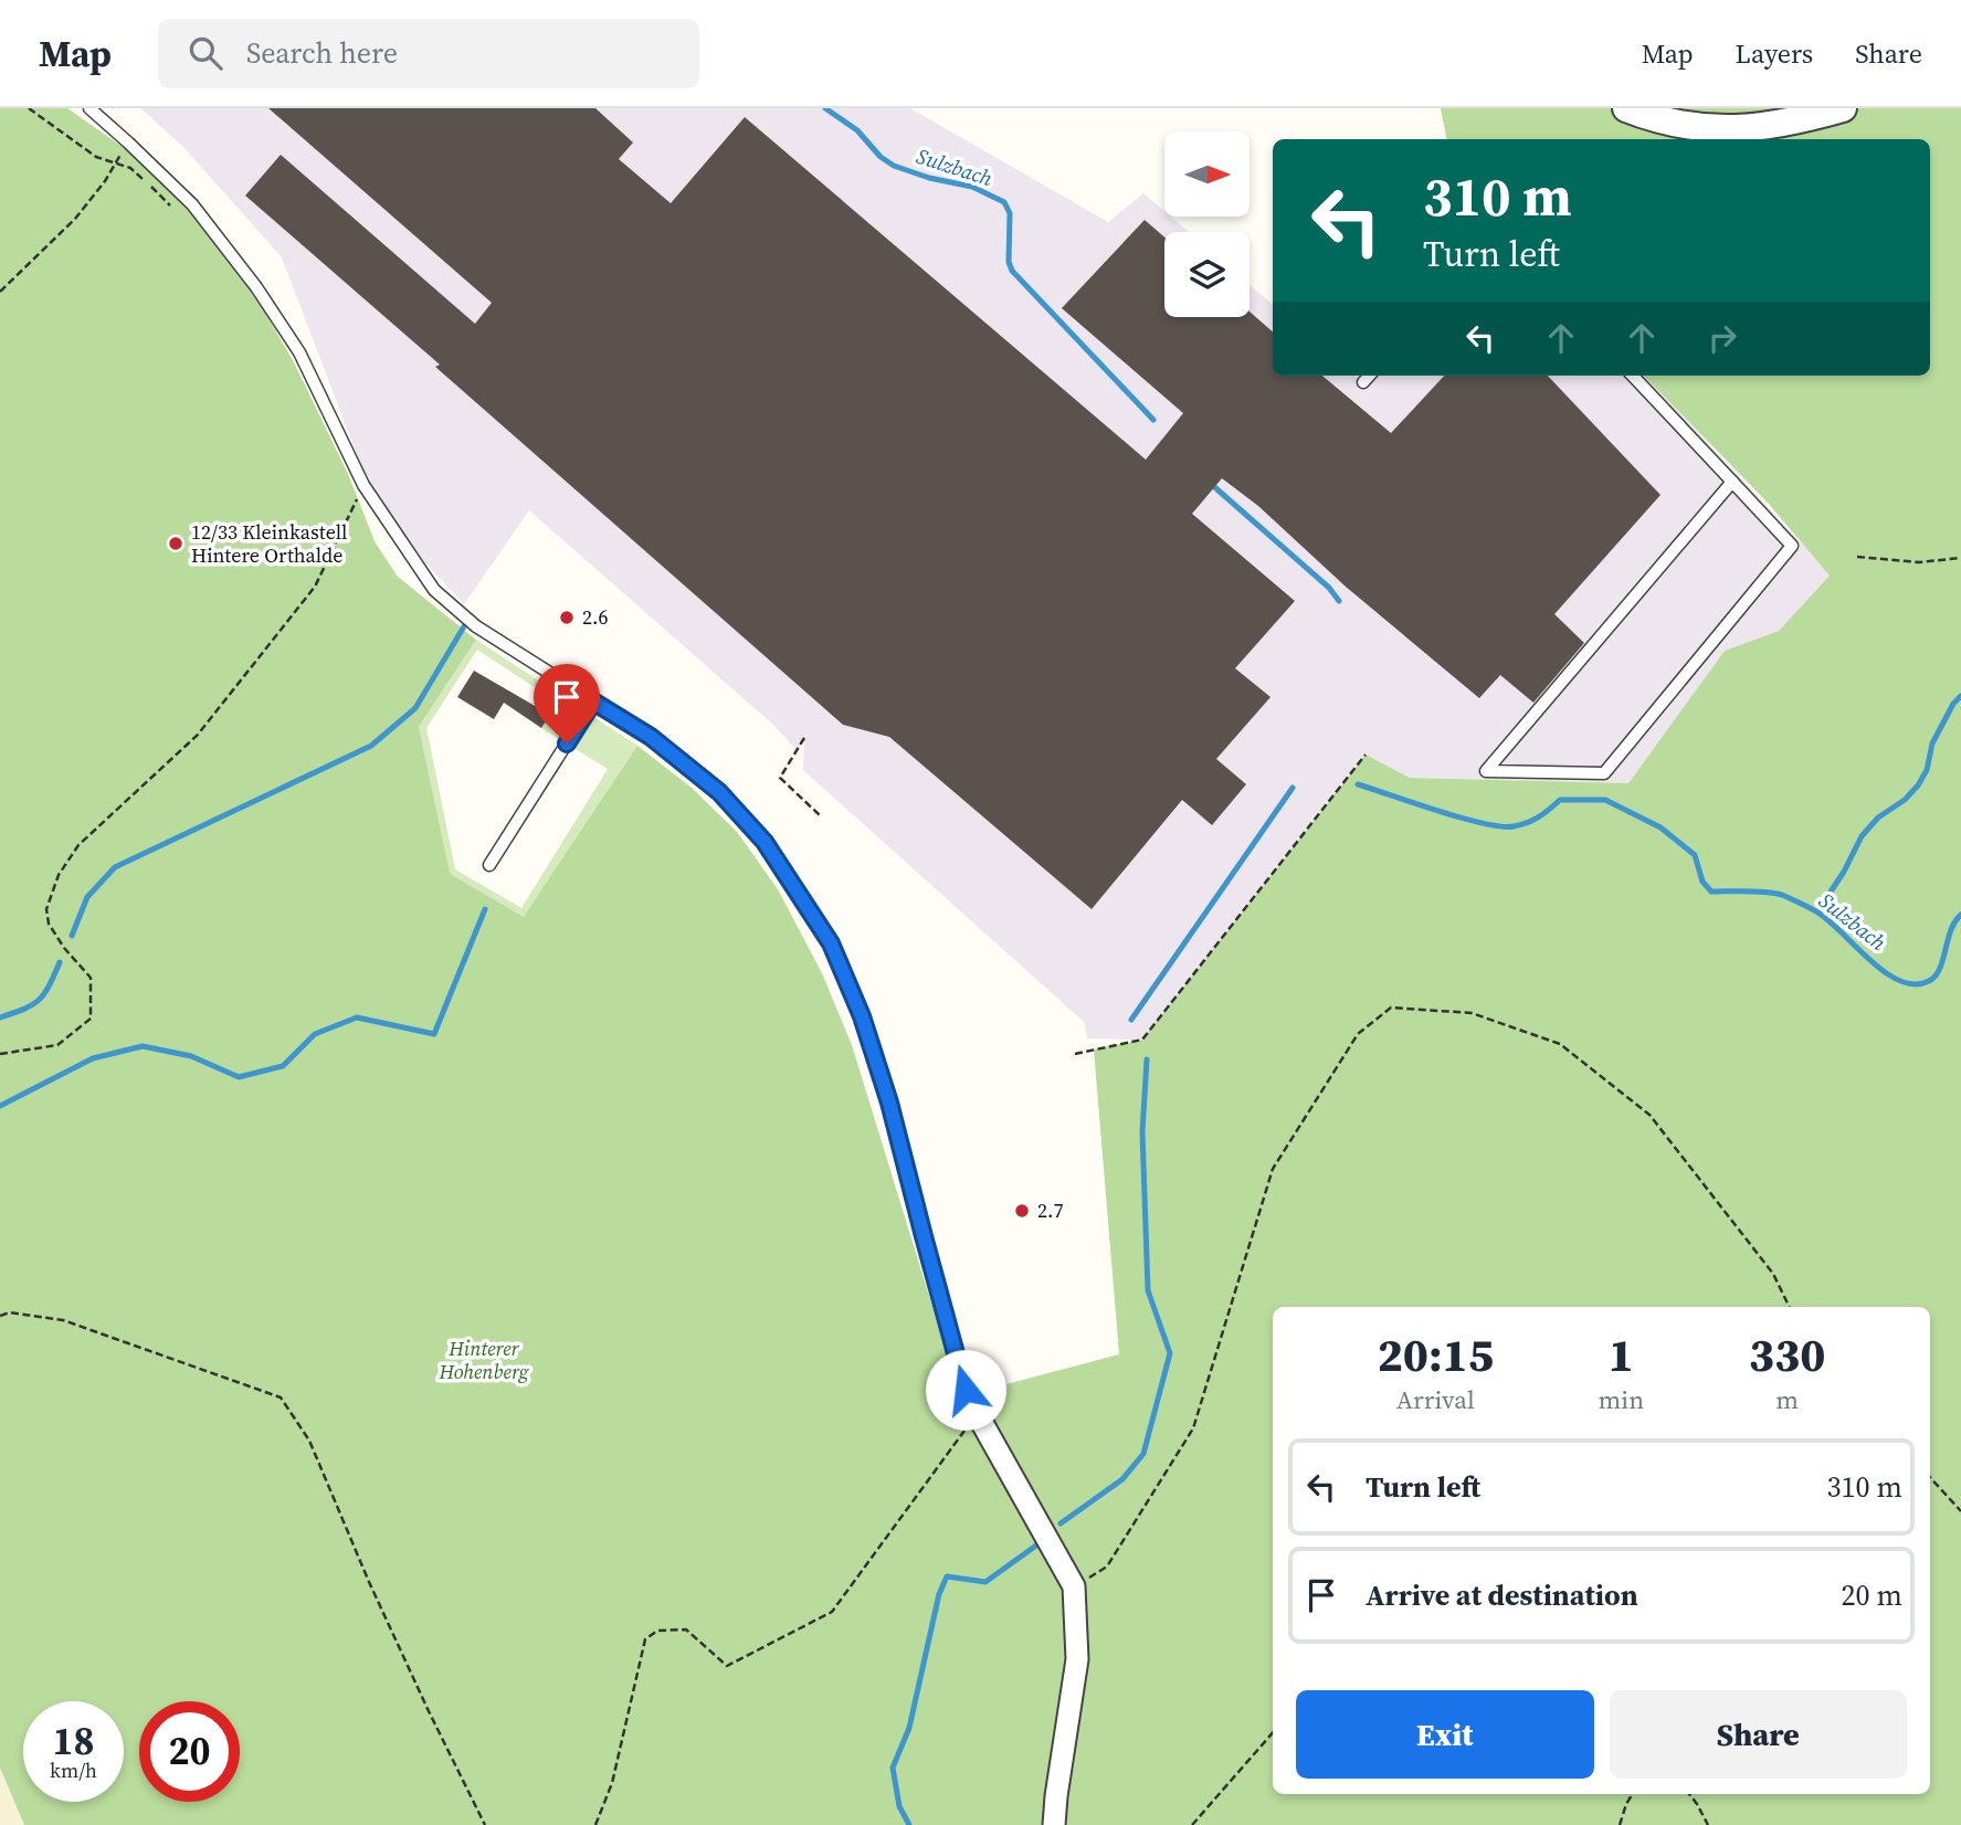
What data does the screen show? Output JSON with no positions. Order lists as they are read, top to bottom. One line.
{"water":["Sulzbach"],"parks":["Hinterer Hohenberg"],"places":["12/33 Kleinkastell Hintere Orthalde","2.6","2.7"],"north":"right","page":{"header":"Map","search":"Search here","nav":["Map","Layers","Share"],"turn":["310 m","Turn left"],"eta":["20:15","Arrival","1","min","330","m"],"list":[{"name":"Turn left","value":"310 m"},{"name":"Arrive at destination","value":"20 m"}],"buttons":["Exit","Share"],"speed":"18 km/h","limit":"20"}}
